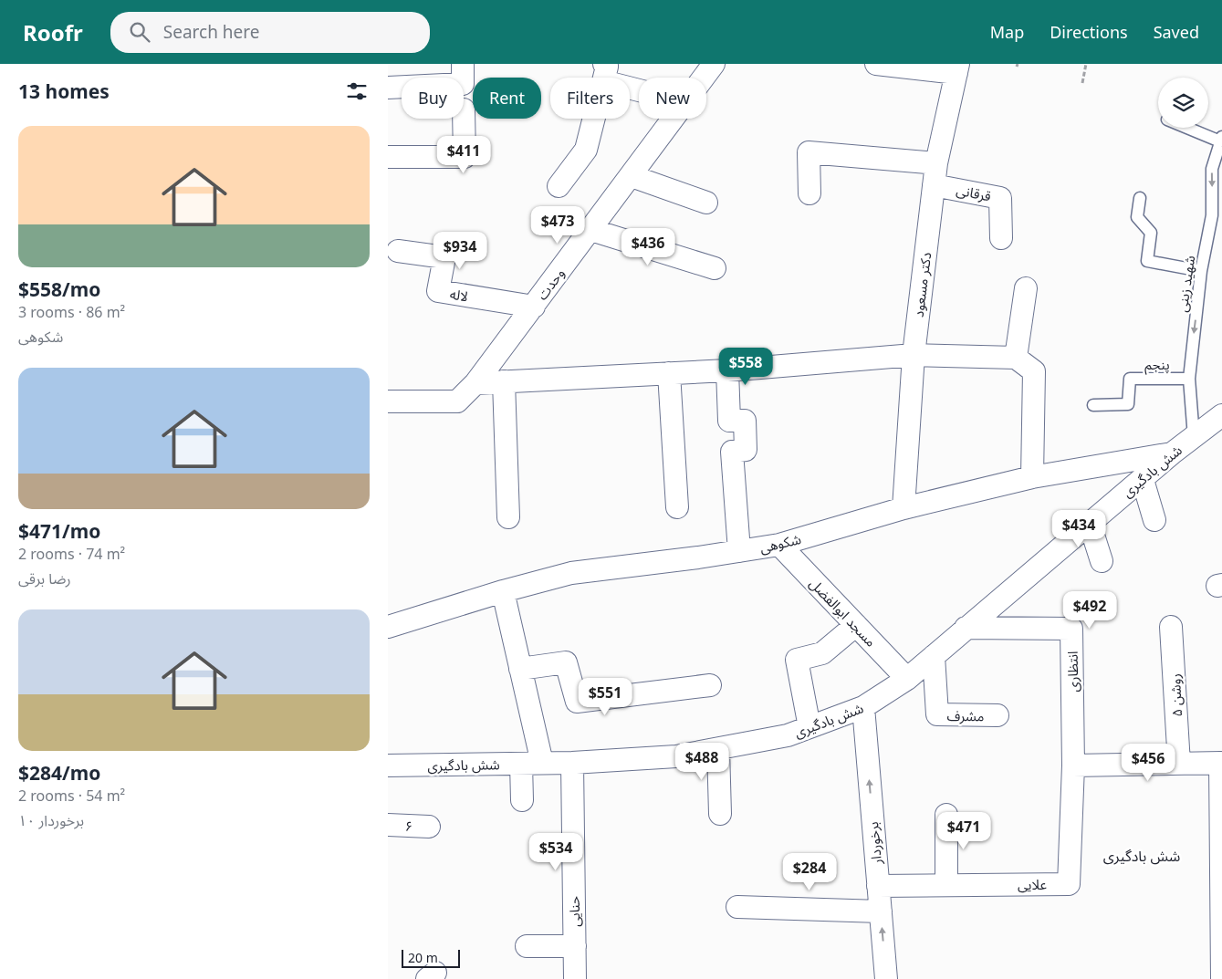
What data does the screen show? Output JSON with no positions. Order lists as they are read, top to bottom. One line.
{"streets":{"street":["قرقانی","وحدت","دکتر مسعود","لاله","شش بادگیری","شکوهی","مسجد ابوالفضل","انتظاری","روشن ۵","مشرف","۶","برخوردار","علایی","حنایی"],"lane":["شهید زینی","پنجم"]},"crossings":[["قرقانی","دکتر مسعود"],["وحدت","لاله"],["شهید زینی","پنجم"],["شهید زینی","شش بادگیری"],["دکتر مسعود","شکوهی"],["شش بادگیری","شکوهی"],["شش بادگیری","مسجد ابوالفضل"],["شش بادگیری","انتظاری"],["شش بادگیری","مشرف"],["شش بادگیری","برخوردار"],["شش بادگیری","حنایی"],["شکوهی","مسجد ابوالفضل"],["انتظاری","علایی"],["برخوردار","علایی"]],"one_way":["شهید زینی"],"districts":["شش بادگیری"],"scale_bar":"20 m","page":{"header":"Roofr","search":"Search here","nav":["Map","Directions","Saved"],"heading":"13 homes","chip":["Buy","Rent","Filters","New"],"list":[{"name":"$558/mo","note":"3 rooms · 86 m² · شکوهی"},{"name":"$471/mo","note":"2 rooms · 74 m² · رضا برقی"},{"name":"$284/mo","note":"2 rooms · 54 m² · برخوردار ۱۰"}],"price":["$411","$473","$436","$934","$558","$434","$492","$551","$488","$456","$471","$534","$284"],"scale":"20 m"}}
